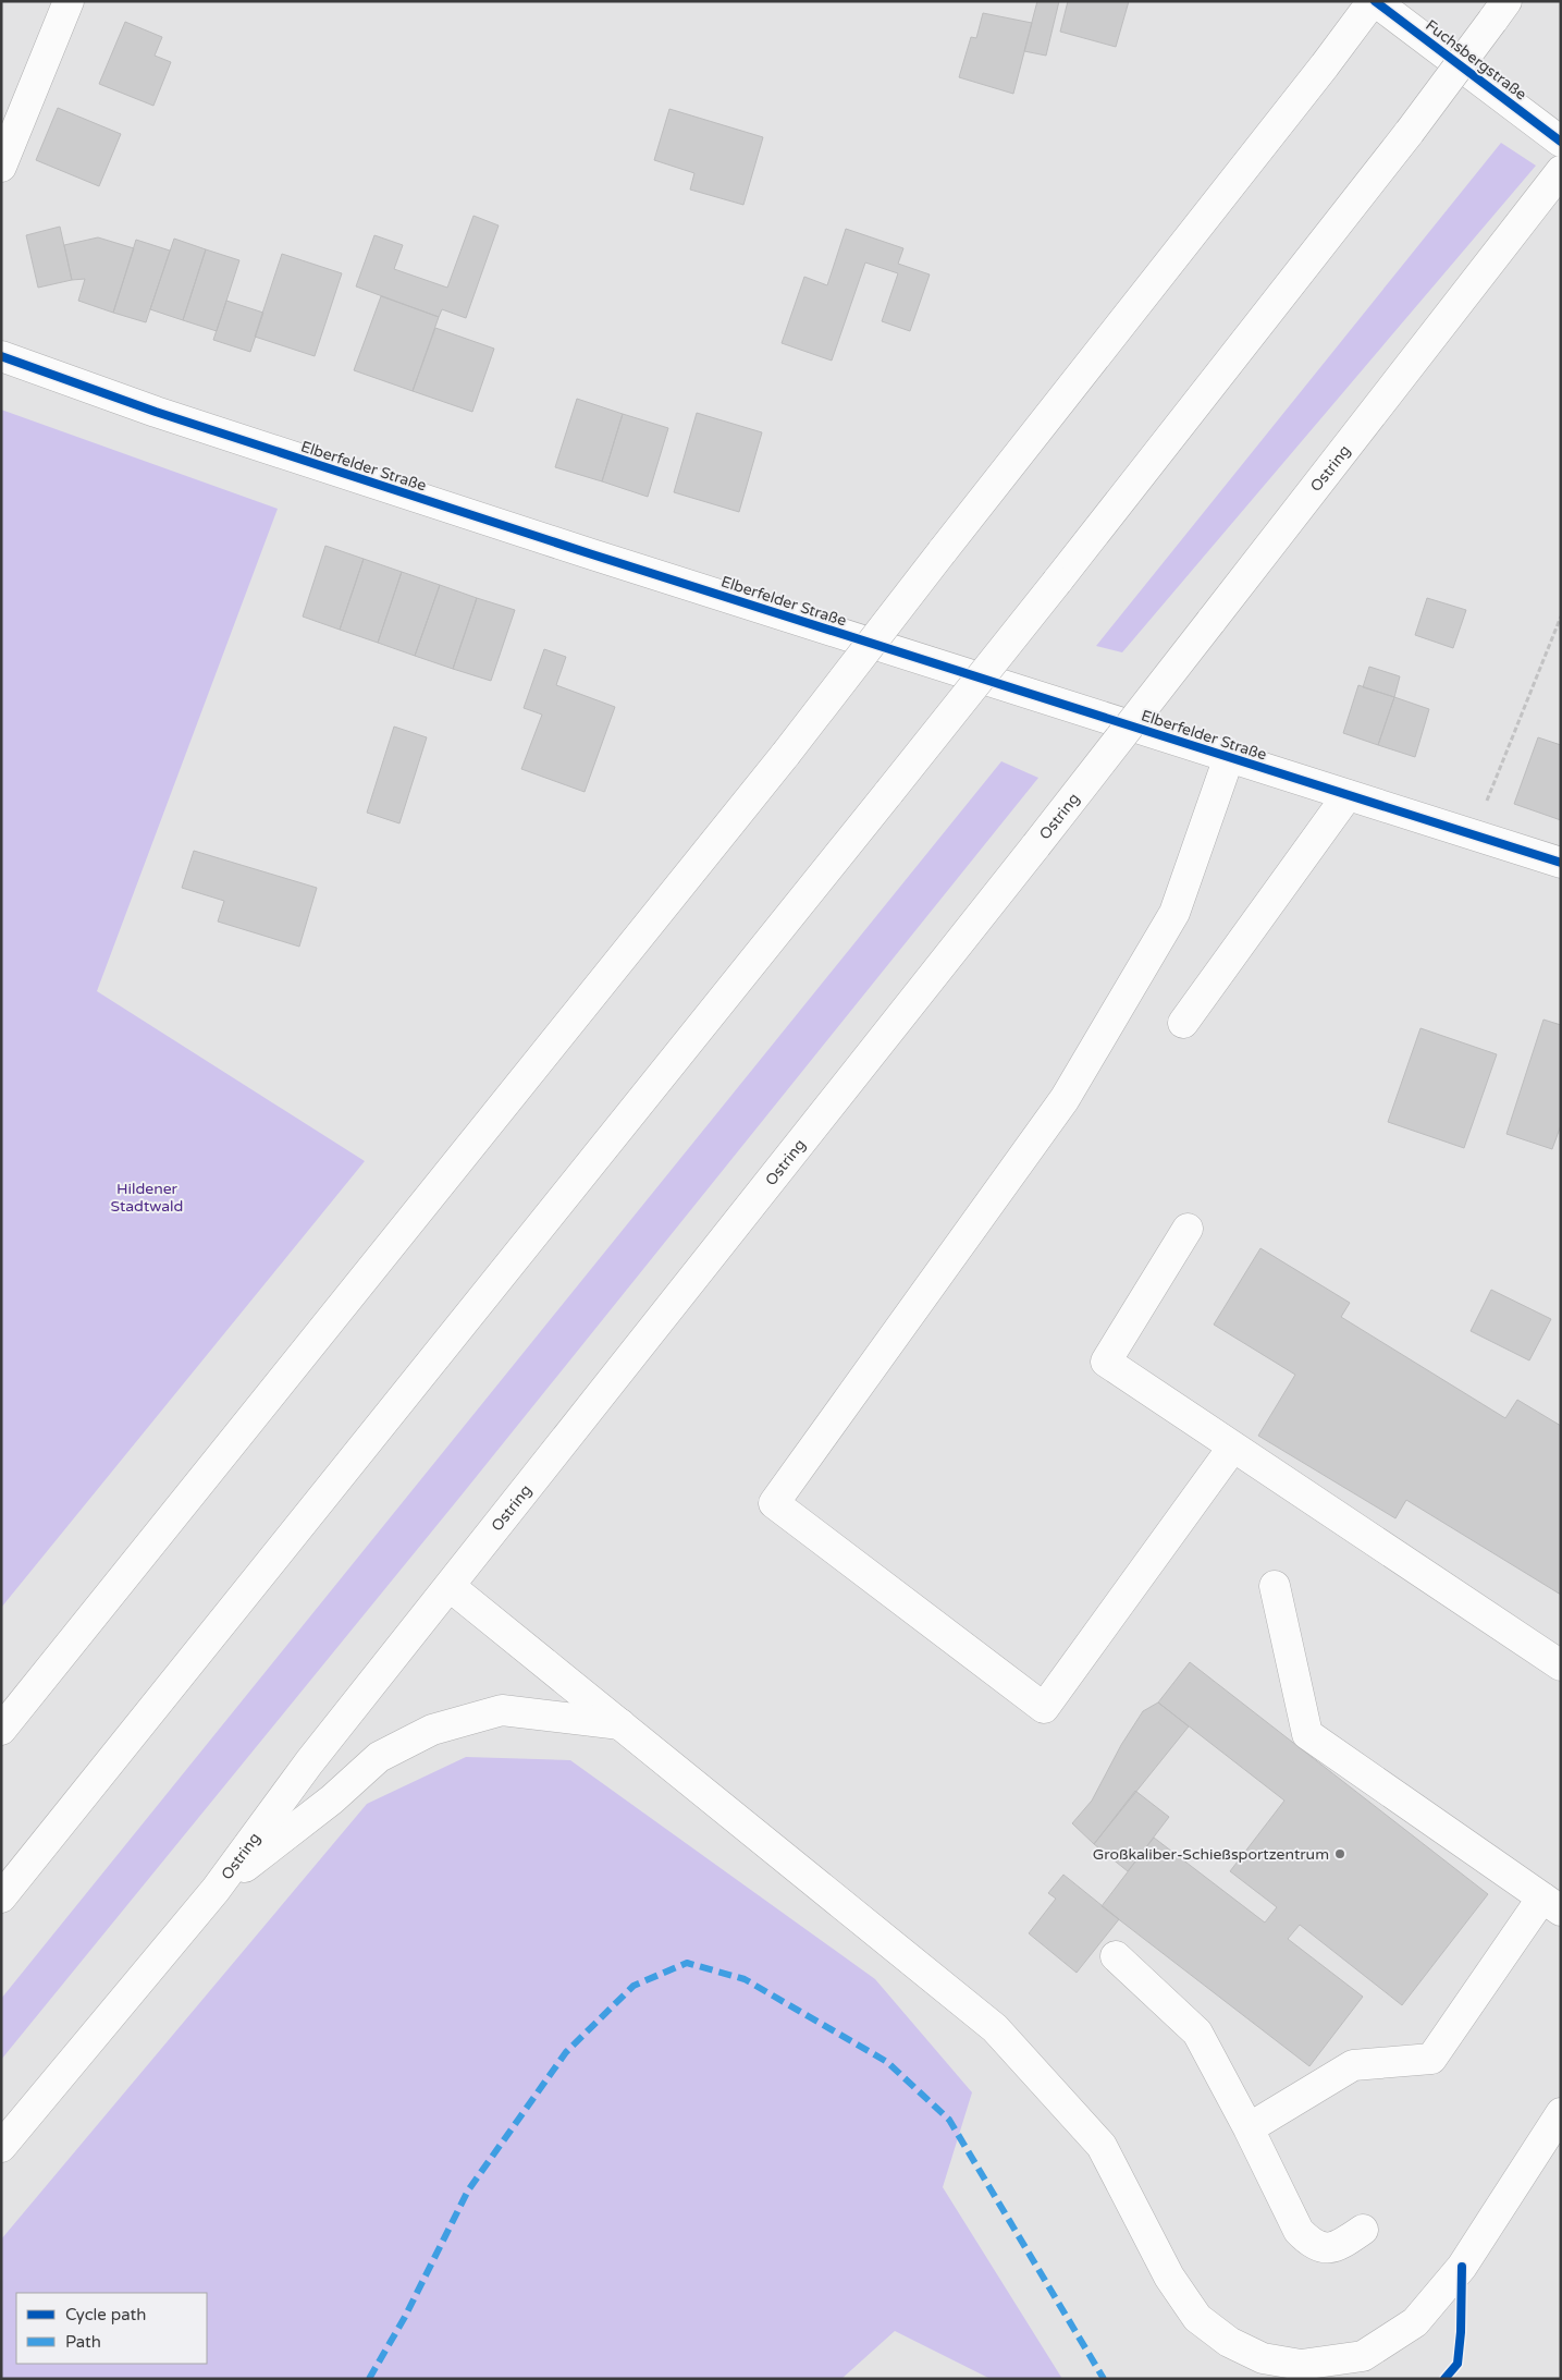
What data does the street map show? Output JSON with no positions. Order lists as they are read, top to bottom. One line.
{"streets":{"main road":["Fuchsbergstraße","Elberfelder Straße","Ostring"]},"parks":["Hildener Stadtwald"],"places":["Großkaliber-Schießsportzentrum"],"legend":["Cycle path","Path"]}
